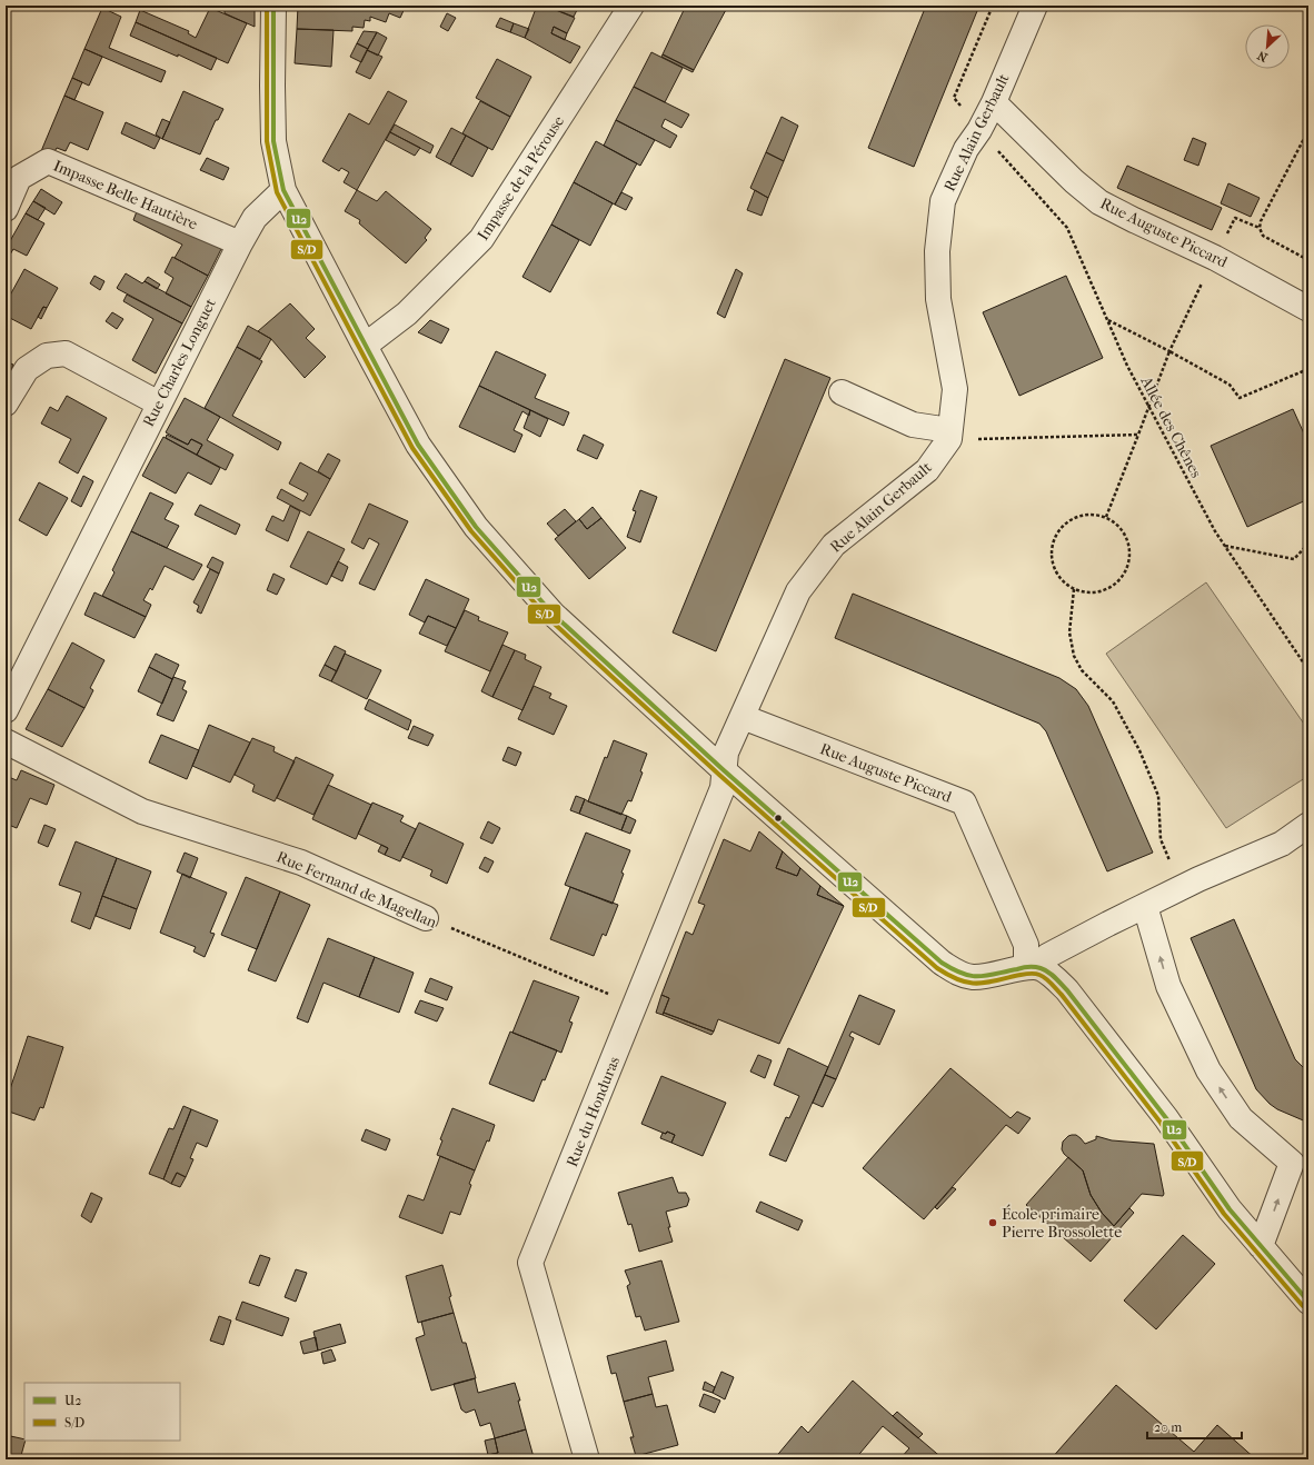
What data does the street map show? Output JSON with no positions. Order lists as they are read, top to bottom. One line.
{"streets":{"street":["Rue Alain Gerbault","Impasse de la Pérouse","Impasse Belle Hautière","Rue Auguste Piccard","Rue Charles Longuet","Rue Fernand de Magellan","Rue du Honduras"],"path":["Allée des Chênes"]},"crossings":[["Rue Alain Gerbault","Rue Auguste Piccard"],["Rue Alain Gerbault","Rue du Honduras"],["Impasse Belle Hautière","Rue Charles Longuet"],["Rue Fernand de Magellan","Rue du Honduras"]],"places":["École primaire Pierre Brossolette"],"lines":["transit line U2","transit line S/D"],"legend":["U2","S/D"],"scale_bar":"20 m","north":"bottom left"}
